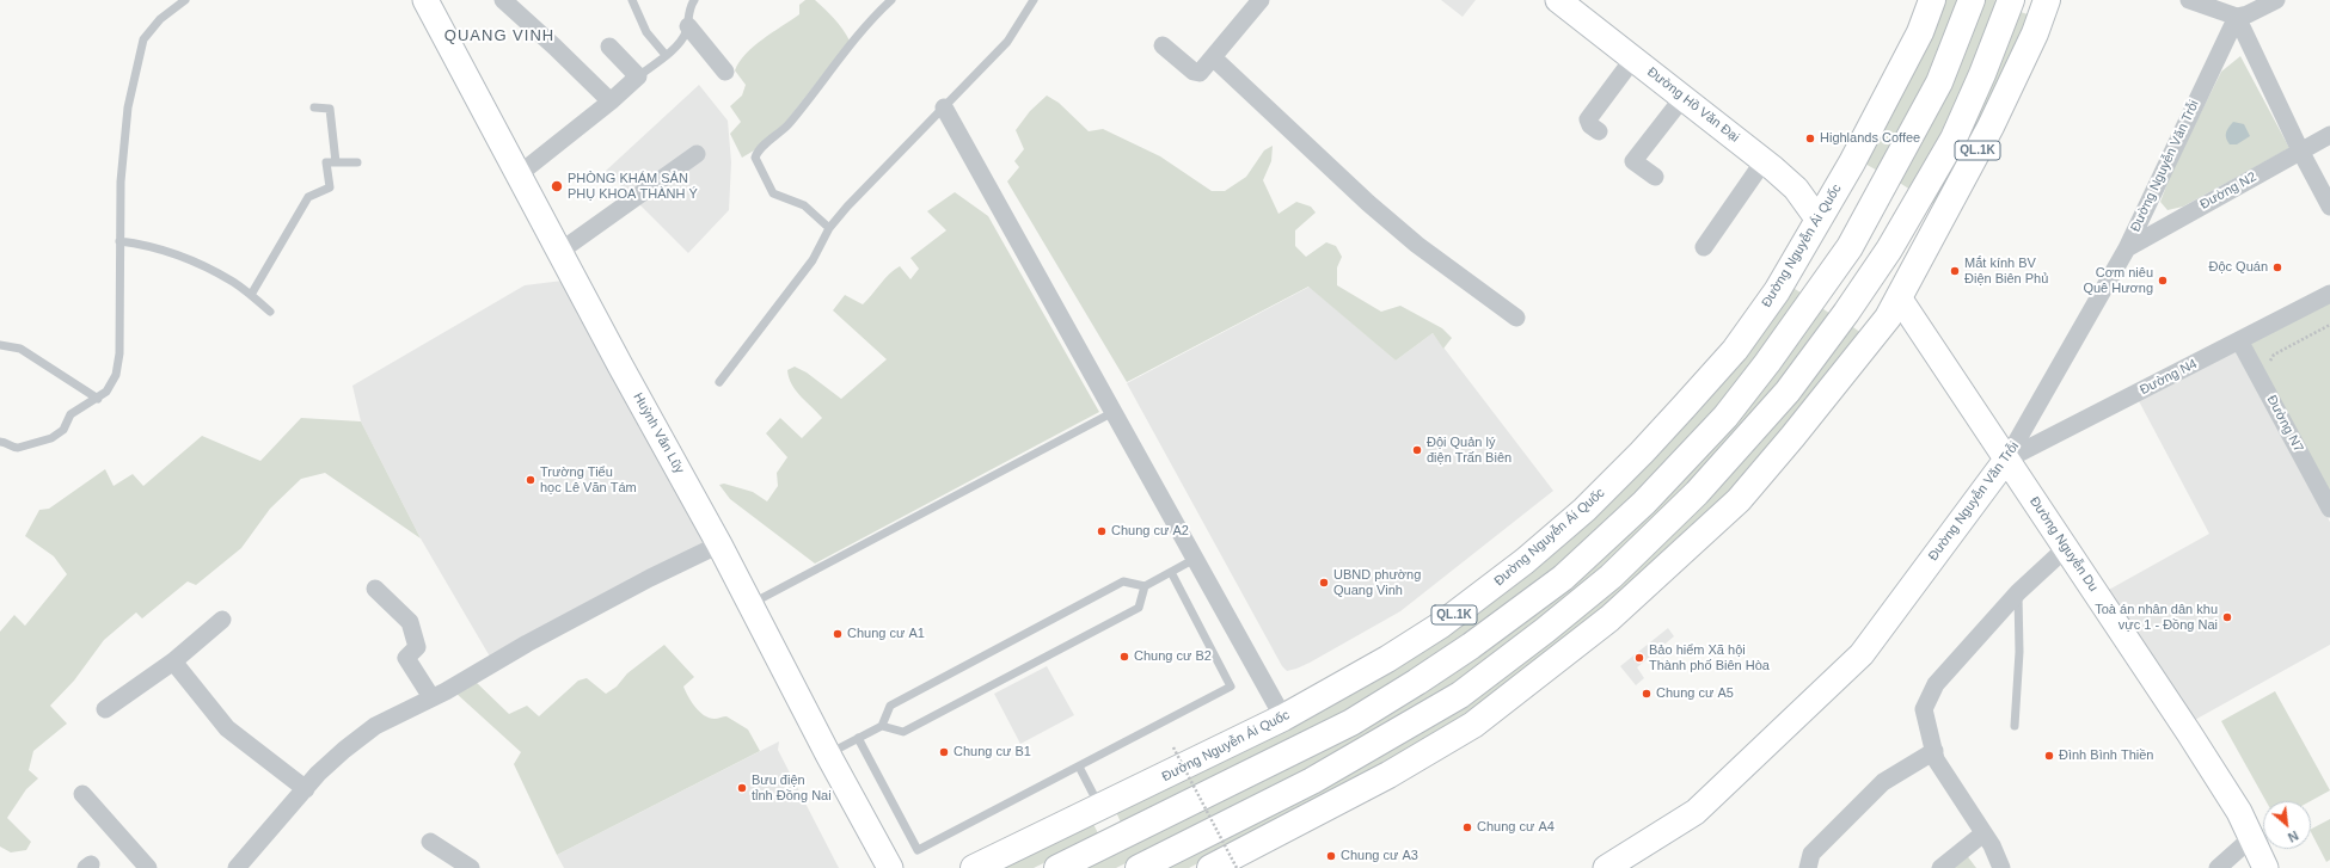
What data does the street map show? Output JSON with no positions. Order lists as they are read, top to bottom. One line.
{"streets":{"main road":["QL.1K","Đường Nguyễn Ái Quốc"],"street":["Đường Hồ Văn Đại","Đường Nguyễn Văn Trỗi","Đường N2","Đường N4","Đường N7","Huỳnh Văn Lũy","Đường Nguyễn Du"]},"crossings":[["Đường Hồ Văn Đại","Đường Nguyễn Ái Quốc"],["QL.1K","Đường Nguyễn Du"],["Đường Nguyễn Văn Trỗi","Đường N2"],["Đường Nguyễn Văn Trỗi","Đường N4"],["Đường Nguyễn Văn Trỗi","Đường Nguyễn Du"],["Đường N4","Đường N7"],["Đường N4","Đường Nguyễn Du"]],"districts":["QUANG VINH"],"places":["Highlands Coffee","PHÒNG KHÁM SẢN PHỤ KHOA THÀNH Ý","Độc Quán","Mắt kính BV Điện Biên Phủ","Cơm niêu Quê Hương","Đội Quản lý điện Trấn Biên","Trường Tiểu học Lê Văn Tám","Chung cư A2","UBND phường Quang Vinh","Toà án nhân dân khu vực 1 - Đồng Nai","Chung cư A1","Chung cư B2","Bảo hiểm Xã hội Thành phố Biên Hòa","Chung cư A5","Chung cư B1","Đình Bình Thiền","Bưu điện tỉnh Đồng Nai","Chung cư A4","Chung cư A3"],"north":"bottom right"}
